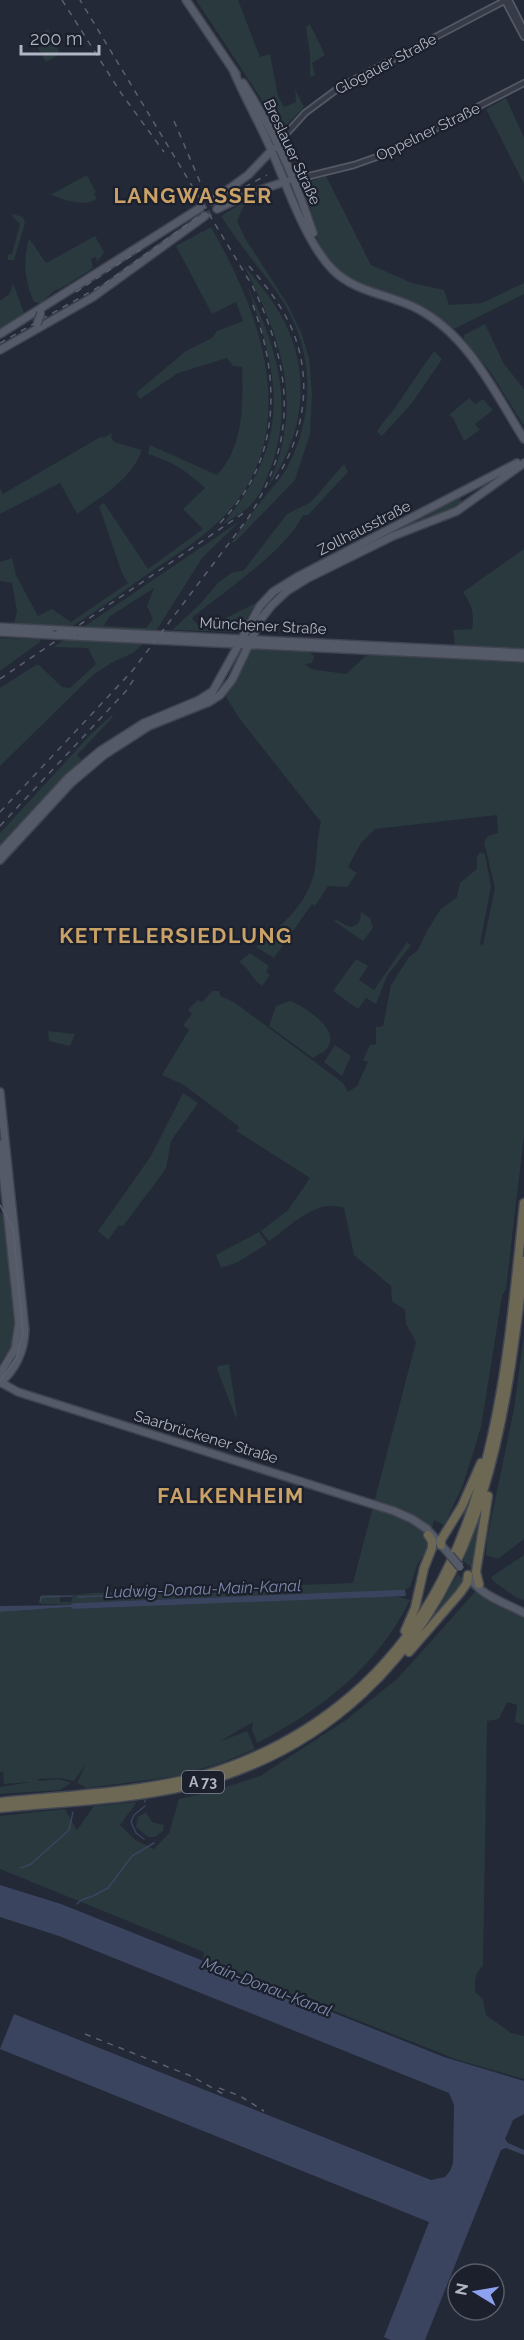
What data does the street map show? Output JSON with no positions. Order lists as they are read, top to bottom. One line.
{"streets":{"highway":["A 73"],"main road":["Breslauer Straße","Zollhausstraße","Münchener Straße","Saarbrückener Straße"],"street":["Glogauer Straße","Oppelner Straße"]},"crossings":[["Glogauer Straße","Breslauer Straße"],["Oppelner Straße","Breslauer Straße"],["Zollhausstraße","Münchener Straße"],["Saarbrückener Straße","A 73"]],"districts":["LANGWASSER","KETTELERSIEDLUNG","FALKENHEIM"],"water":["Ludwig-Donau-Main-Kanal","Main-Donau-Kanal"],"scale_bar":"200 m","north":"left"}
